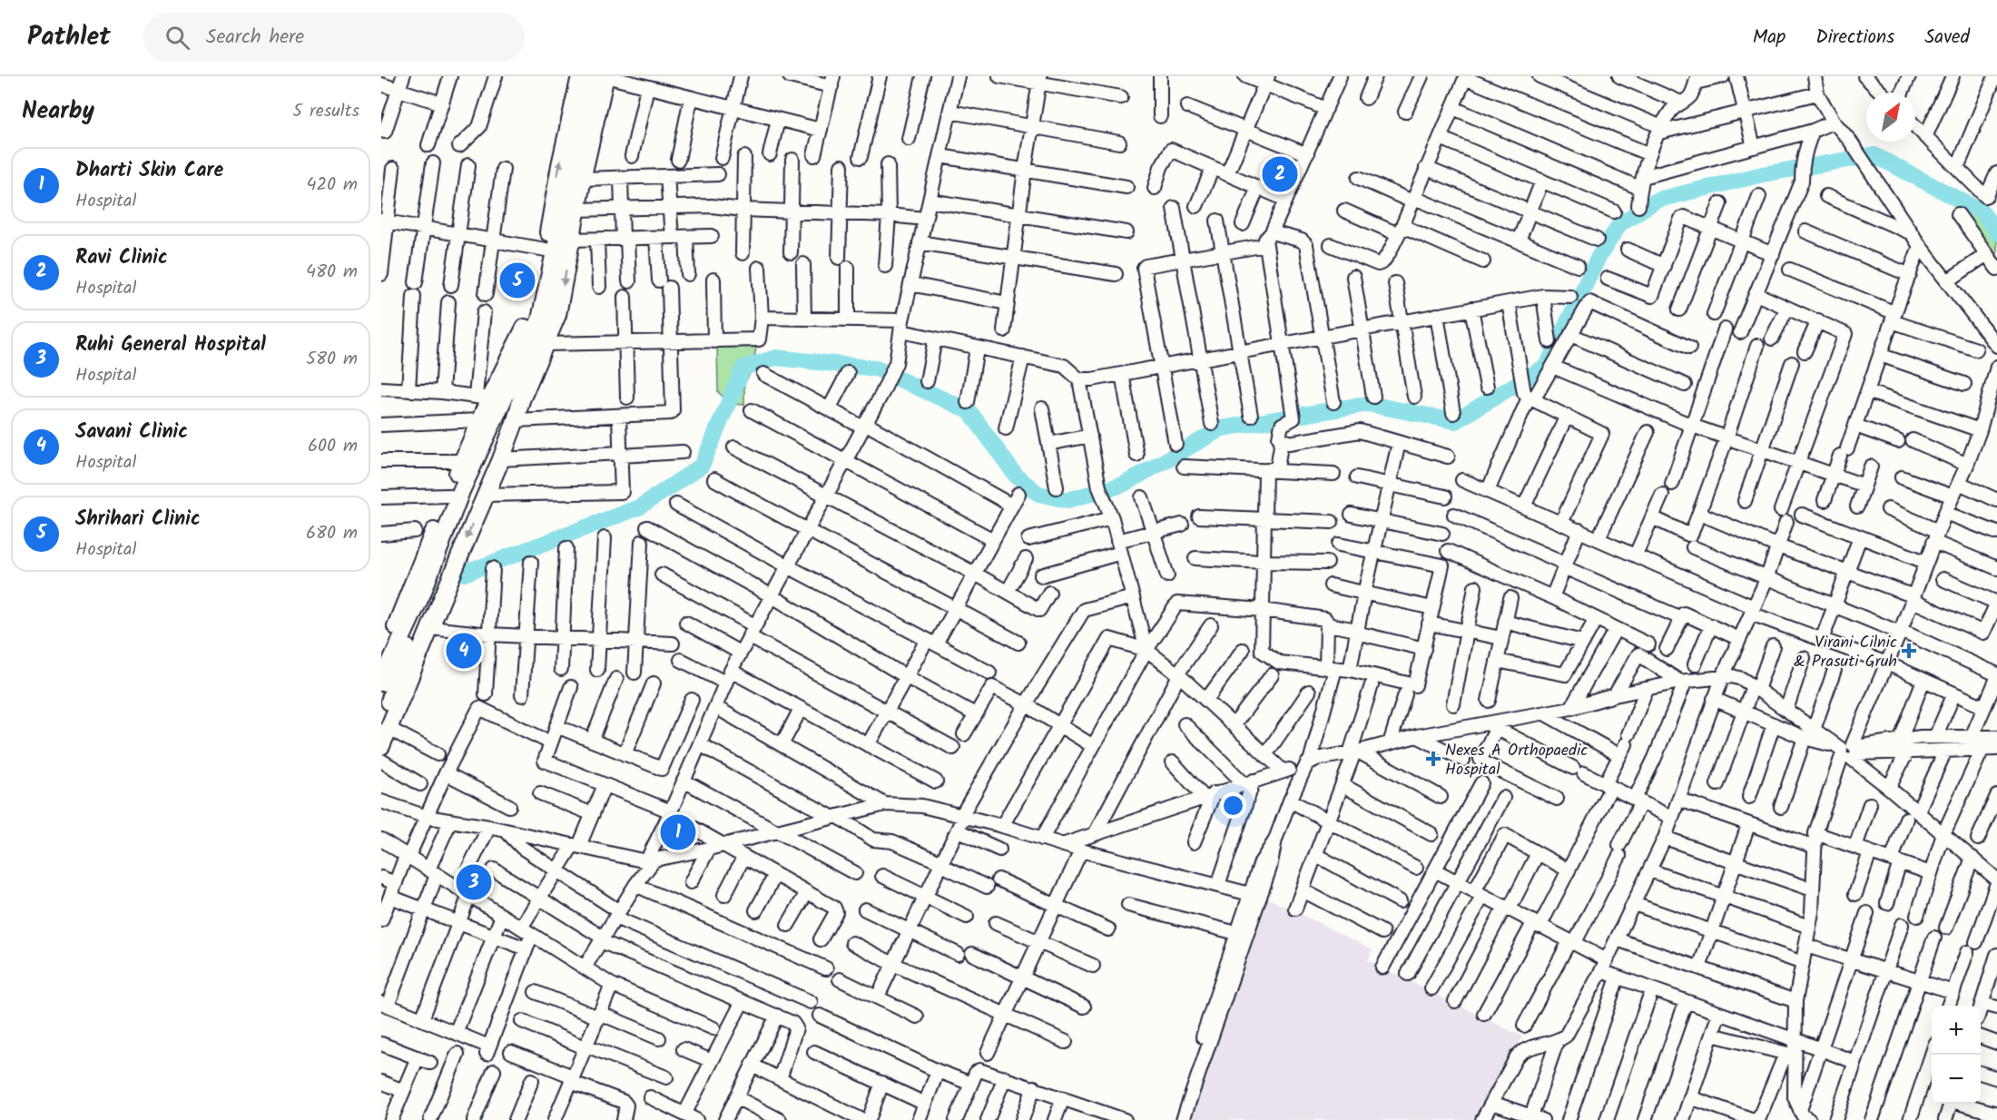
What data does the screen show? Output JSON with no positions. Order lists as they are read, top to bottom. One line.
{"places":{"health":["Virani Cilnic & Prasuti Gruh","Nexes A Orthopaedic Hospital"]},"north":"top right","page":{"header":"Pathlet","search":"Search here","nav":["Map","Directions","Saved"],"heading":["Nearby","5 results"],"list":[{"mark":"1","name":"Dharti Skin Care","note":"Hospital","value":"420 m"},{"mark":"2","name":"Ravi Clinic","note":"Hospital","value":"480 m"},{"mark":"3","name":"Ruhi General Hospital","note":"Hospital","value":"580 m"},{"mark":"4","name":"Savani Clinic","note":"Hospital","value":"600 m"},{"mark":"5","name":"Shrihari Clinic","note":"Hospital","value":"680 m"}],"pins":["2","5","4","1","3"],"map_buttons":["+","−"]}}
